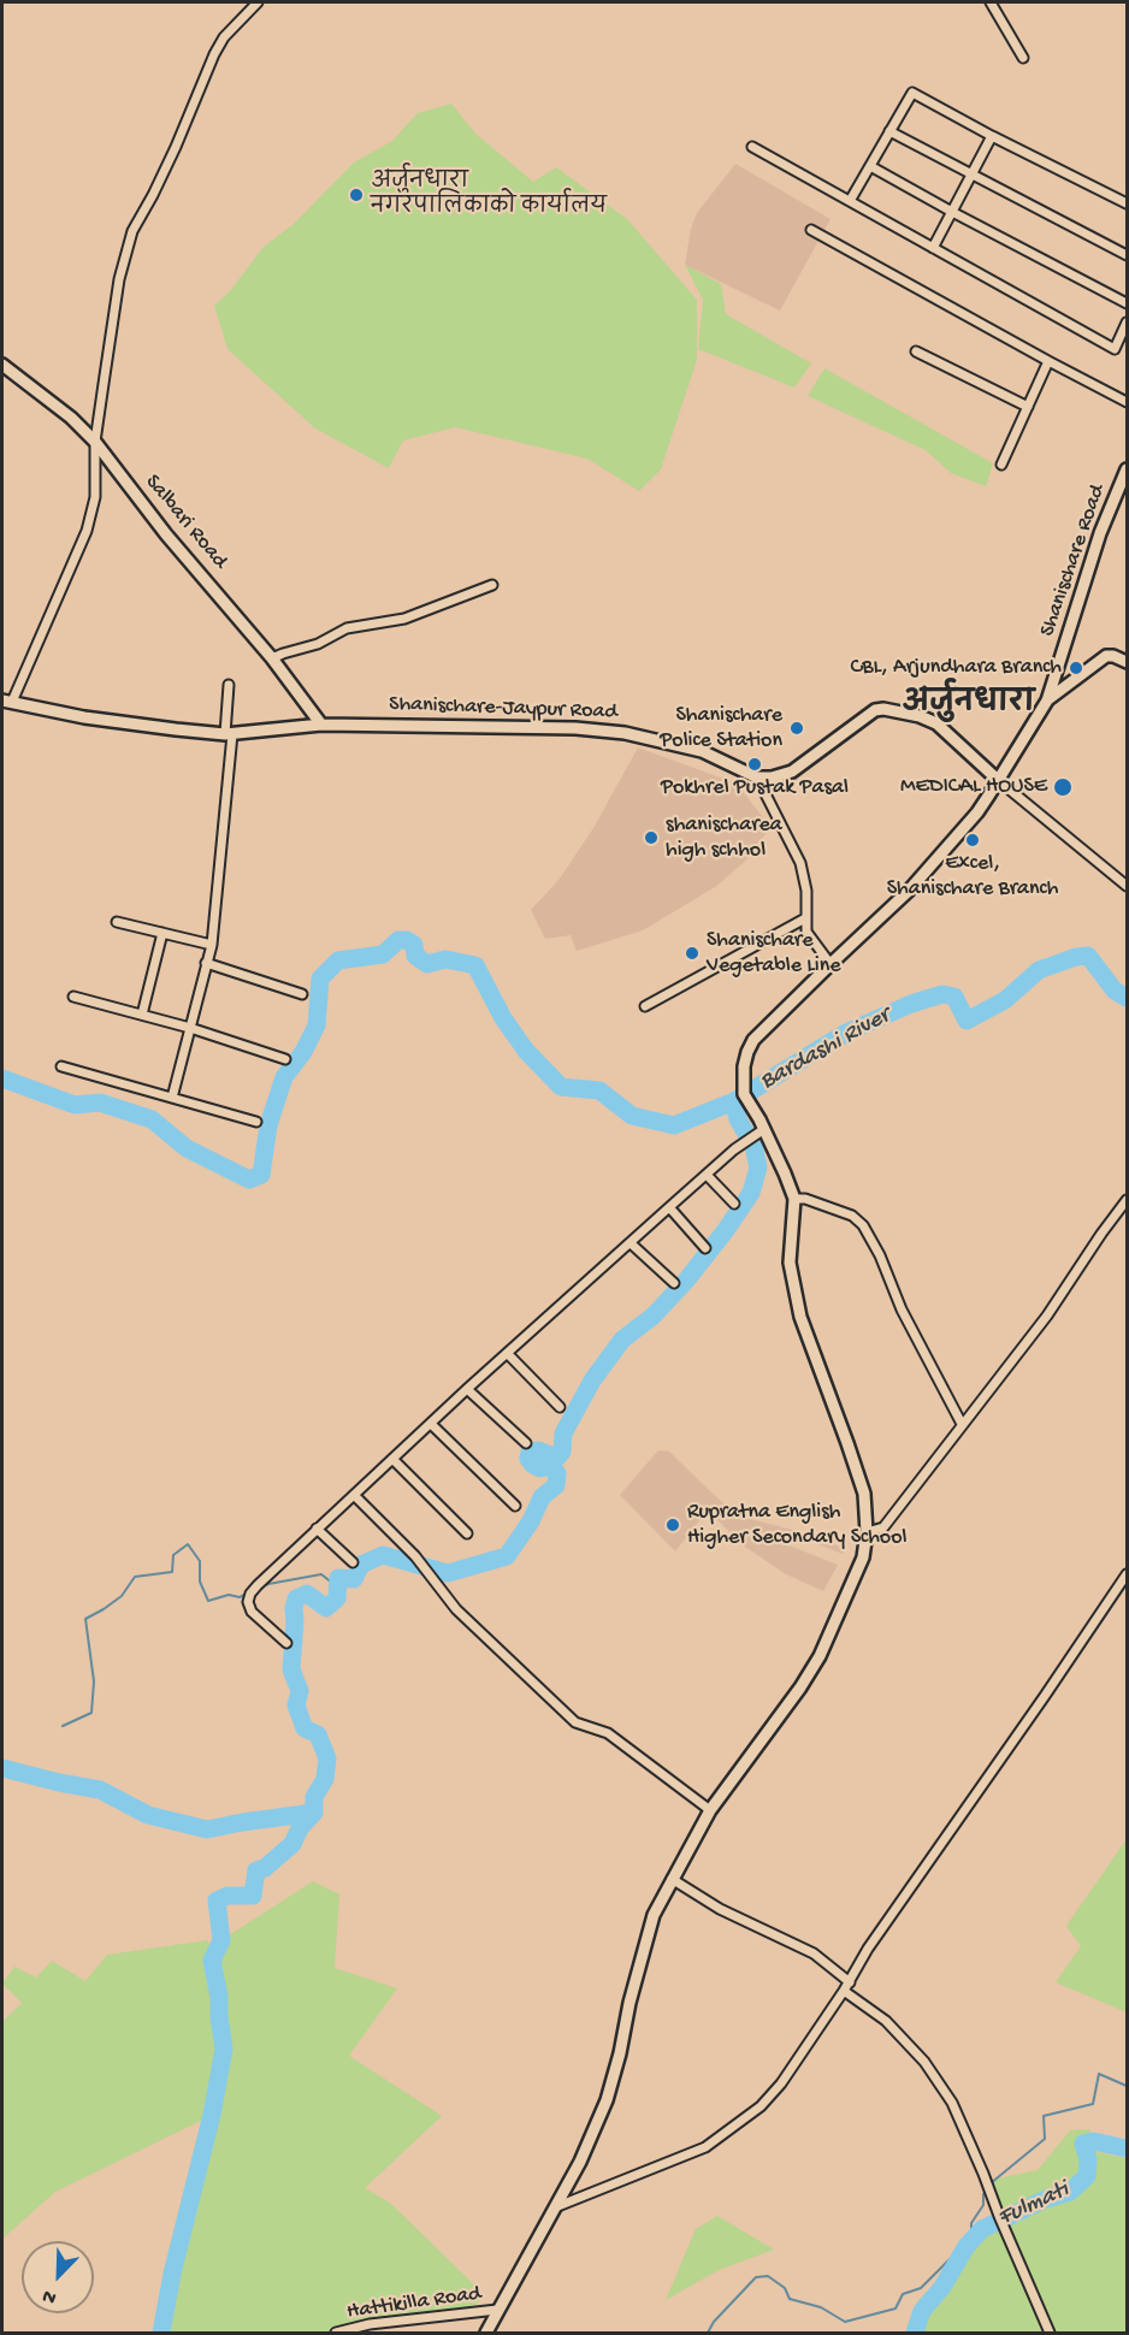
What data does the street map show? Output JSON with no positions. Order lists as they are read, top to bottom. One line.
{"streets":{"street":["Salbari Road","Shanischare Road","Shanischare-Jaypur Road","Hattikilla Road"]},"crossings":[["Salbari Road","Shanischare-Jaypur Road"]],"districts":["अर्जुनधारा"],"water":["Bardashi River","Fulmati"],"places":["अर्जुनधारा नगरपालिकाको कार्यालय","CBL, Arjundhara Branch","Shanischare Police Station","Pokhrel Pustak Pasal","MEDICAL HOUSE","shanischarea high schhol","Excel, Shanischare Branch","Shanischare Vegetable Line","Rupratna English Higher Secondary School"],"north":"bottom left"}
